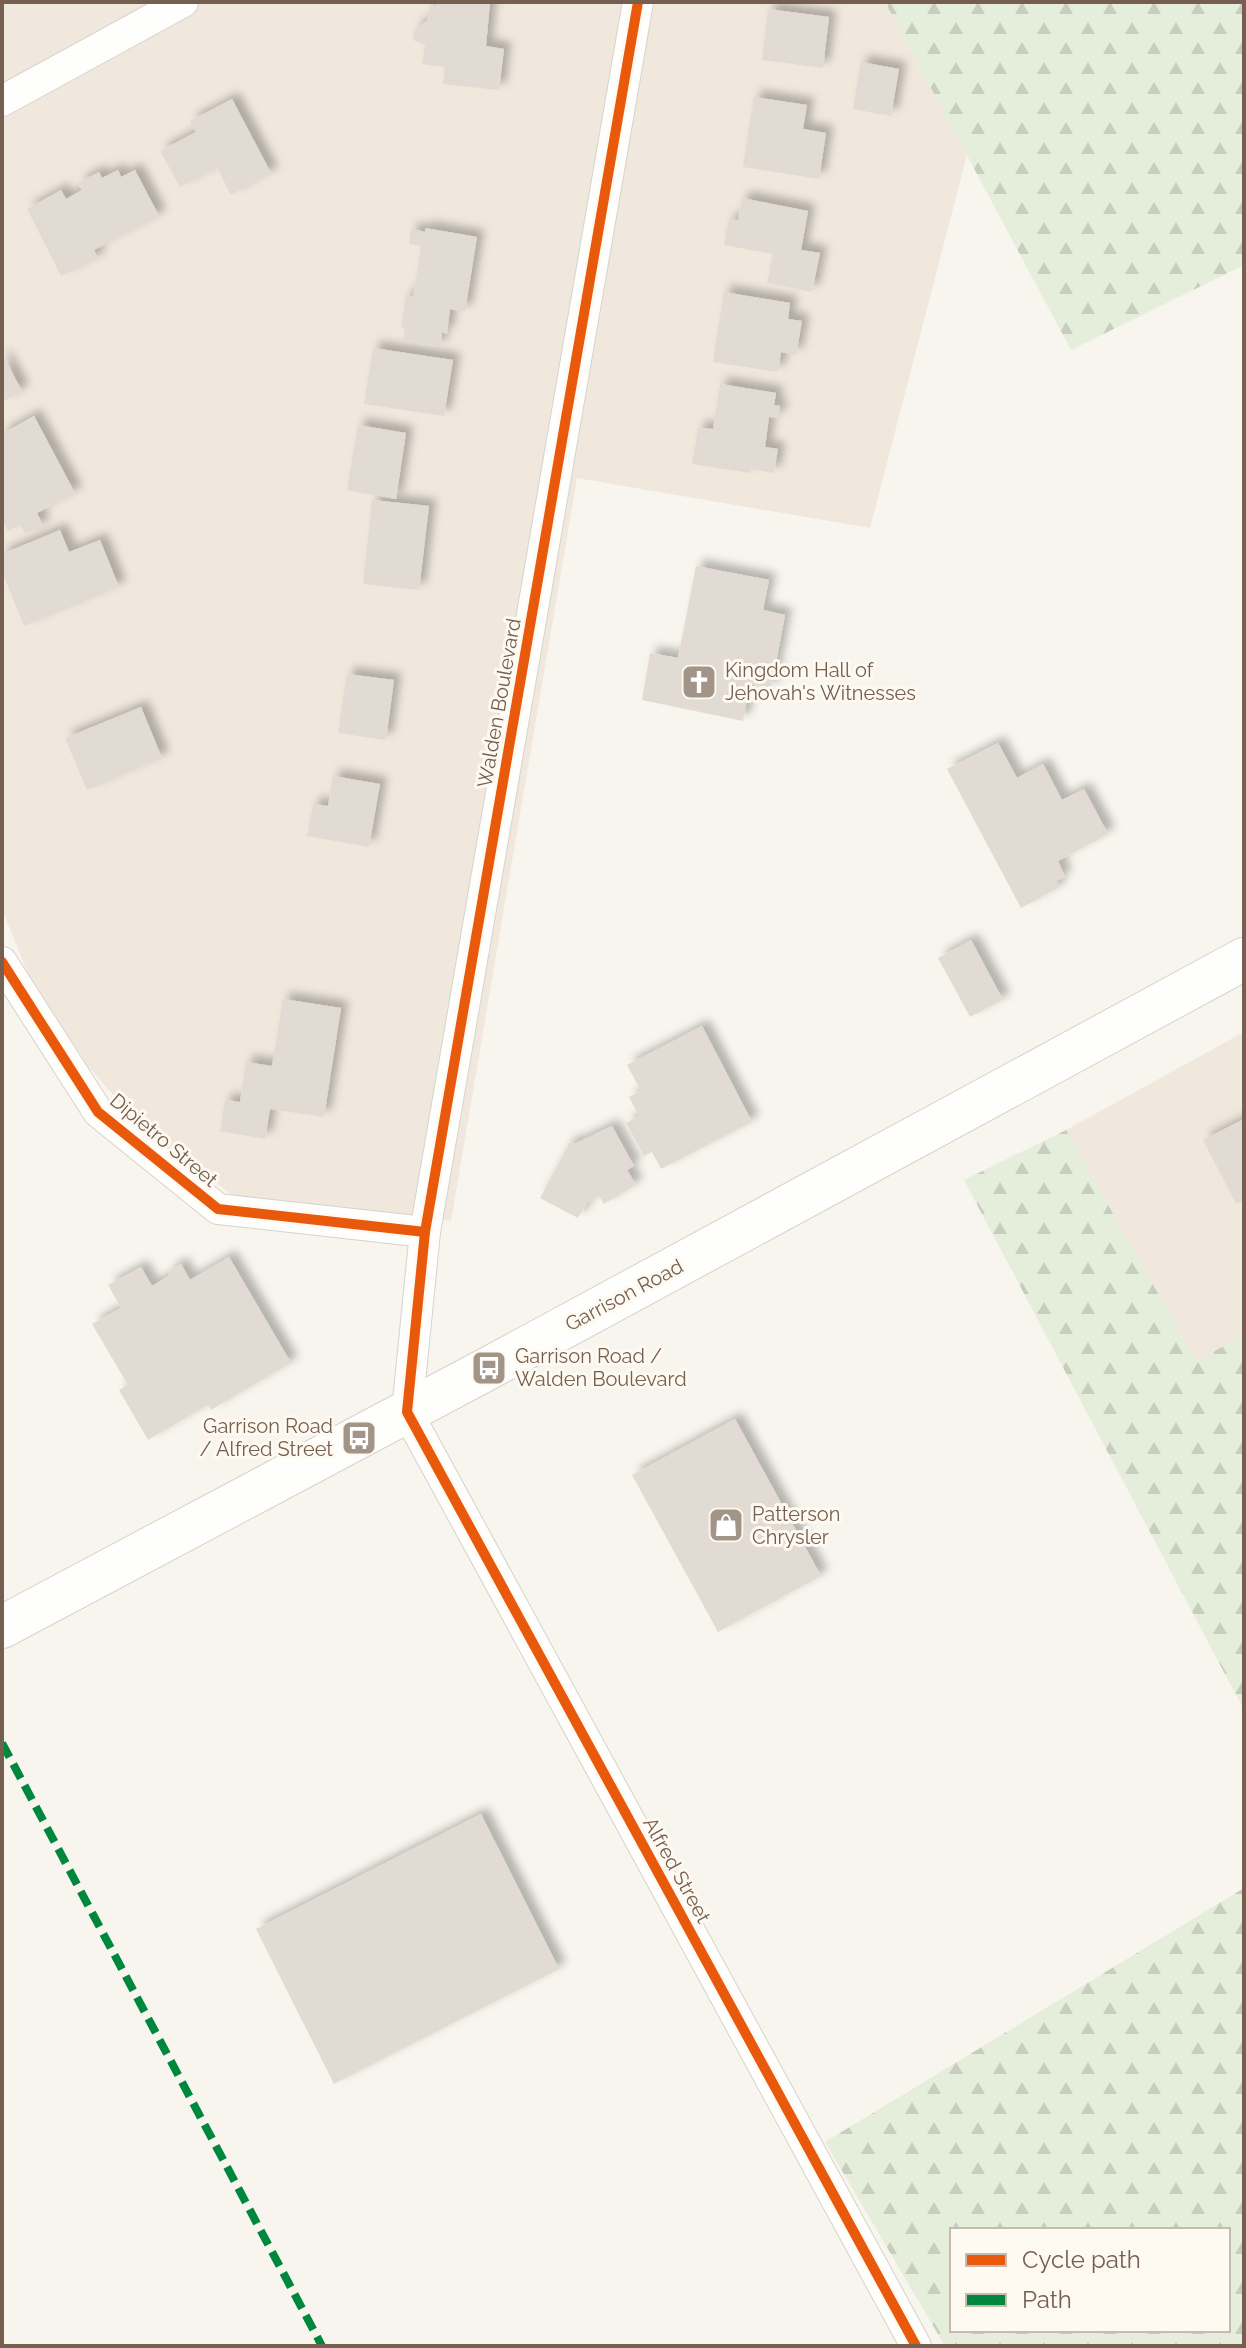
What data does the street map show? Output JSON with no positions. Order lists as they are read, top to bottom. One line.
{"streets":{"main road":["Garrison Road"],"street":["Walden Boulevard","Dipietro Street","Alfred Street"]},"crossings":[["Walden Boulevard","Dipietro Street"],["Walden Boulevard","Garrison Road"],["Walden Boulevard","Alfred Street"],["Garrison Road","Alfred Street"]],"places":{"church":["Kingdom Hall of Jehovah's Witnesses"],"bus stop":["Garrison Road / Walden Boulevard","Garrison Road / Alfred Street"],"shop":["Patterson Chrysler"]},"legend":["Cycle path","Path"]}
